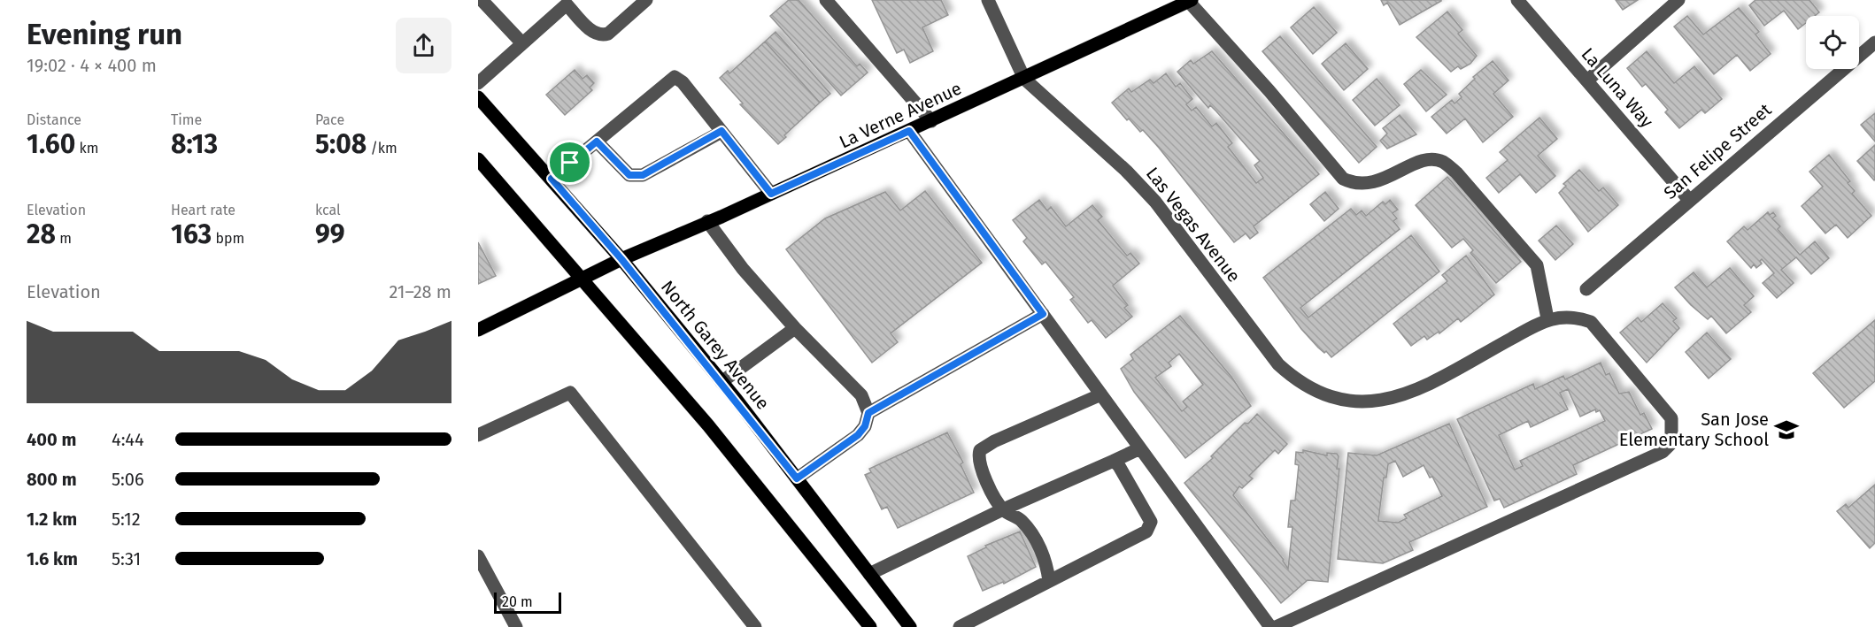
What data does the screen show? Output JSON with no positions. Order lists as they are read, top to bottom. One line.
{"streets":{"main road":["La Verne Avenue","North Garey Avenue"],"street":["La Luna Way","San Felipe Street","Las Vegas Avenue"]},"crossings":[["La Luna Way","San Felipe Street"],["La Verne Avenue","Las Vegas Avenue"],["La Verne Avenue","North Garey Avenue"]],"places":{"school or university":["San Jose Elementary School"]},"scale_bar":"20 m","page":{"heading":["Evening run","19:02 · 4 × 400 m"],"stats":[["Distance","1.60 km"],["Time","8:13"],["Pace","5:08 /km"],["Elevation","28 m"],["Heart rate","163 bpm"],["kcal","99"]],"chart":["Elevation","21–28 m"],"list":[{"name":"400 m","note":"4:44"},{"name":"800 m","note":"5:06"},{"name":"1.2 km","note":"5:12"},{"name":"1.6 km","note":"5:31"}],"scale":"20 m"}}
